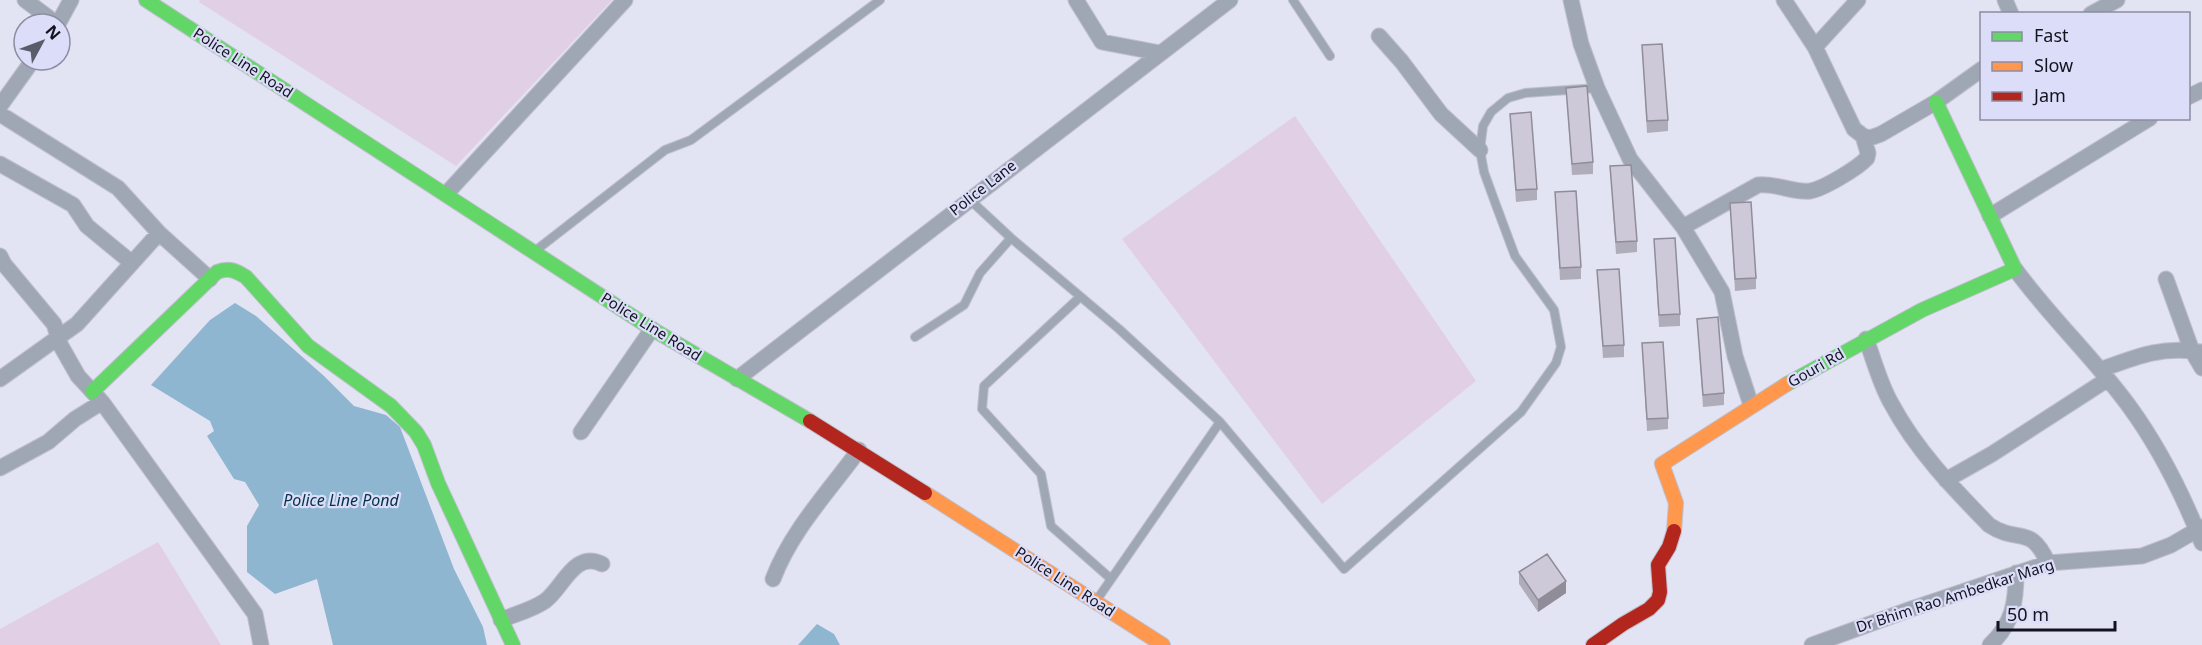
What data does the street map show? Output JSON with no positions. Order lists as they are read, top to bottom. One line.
{"streets":{"street":["Police Line Road","Police Lane","Gouri Rd","Dr Bhim Rao Ambedkar Marg"]},"crossings":[["Police Line Road","Police Lane"]],"water":["Police Line Pond"],"legend":["Fast","Slow","Jam"],"scale_bar":"50 m","north":"top right"}
